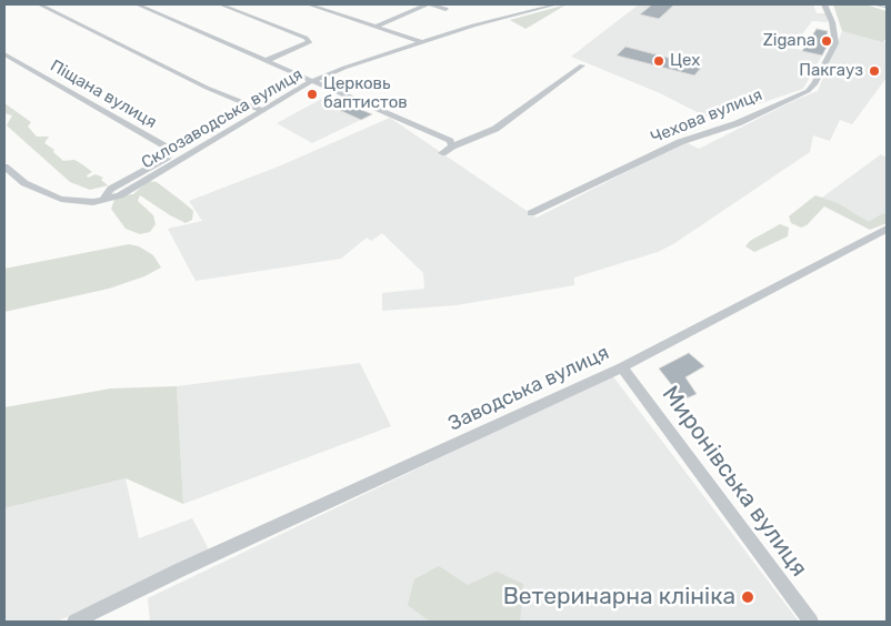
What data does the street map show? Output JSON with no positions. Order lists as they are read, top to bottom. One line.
{"streets":{"street":["Піщана вулиця","Чехова вулиця","Склозаводська вулиця","Заводська вулиця","Миронівська вулиця"]},"crossings":[["Піщана вулиця","Склозаводська вулиця"],["Заводська вулиця","Миронівська вулиця"]],"places":["Zigana","Цех","Пакгауз","Церковь баптистов","Ветеринарна клініка"]}
